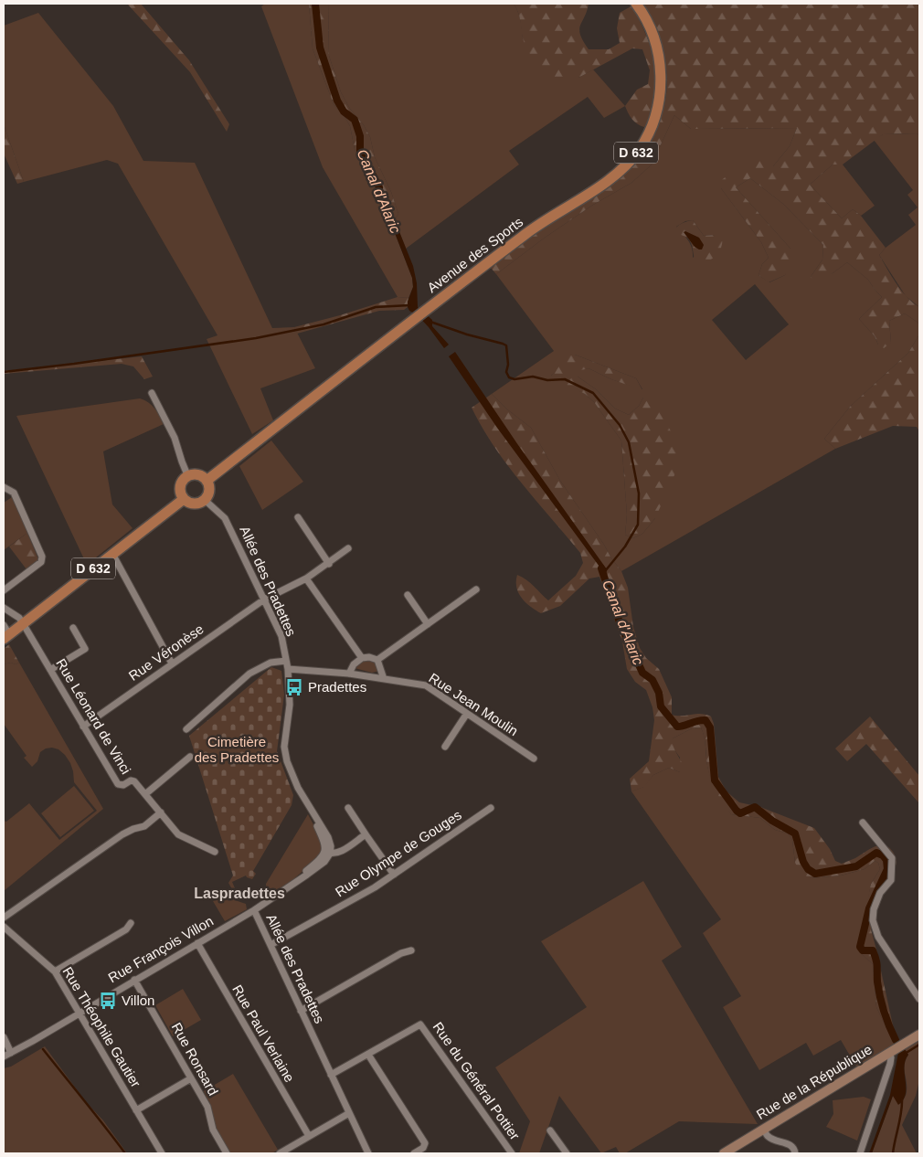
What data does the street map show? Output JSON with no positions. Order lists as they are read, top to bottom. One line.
{"streets":{"main road":["D 632","Avenue des Sports"],"street":["Allée des Pradettes","Rue Véronèse","Rue Jean Moulin","Rue Léonard de Vinci","Rue Olympe de Gouges","Rue François Villon","Rue Théophile Gautier","Rue Paul Verlaine","Rue Ronsard","Rue du Général Pottier","Rue de la République"]},"crossings":[["D 632","Avenue des Sports"],["D 632","Allée des Pradettes"],["D 632","Rue Léonard de Vinci"],["Avenue des Sports","Allée des Pradettes"],["Allée des Pradettes","Rue Véronèse"],["Allée des Pradettes","Rue Jean Moulin"],["Allée des Pradettes","Rue Olympe de Gouges"],["Allée des Pradettes","Rue François Villon"],["Rue Véronèse","Rue Léonard de Vinci"],["Rue François Villon","Rue Théophile Gautier"],["Rue François Villon","Rue Paul Verlaine"],["Rue François Villon","Rue Ronsard"]],"districts":["Laspradettes"],"water":["Canal d'Alaric"],"parks":["Cimetière des Pradettes"],"places":{"bus stop":["Pradettes","Villon"]}}
